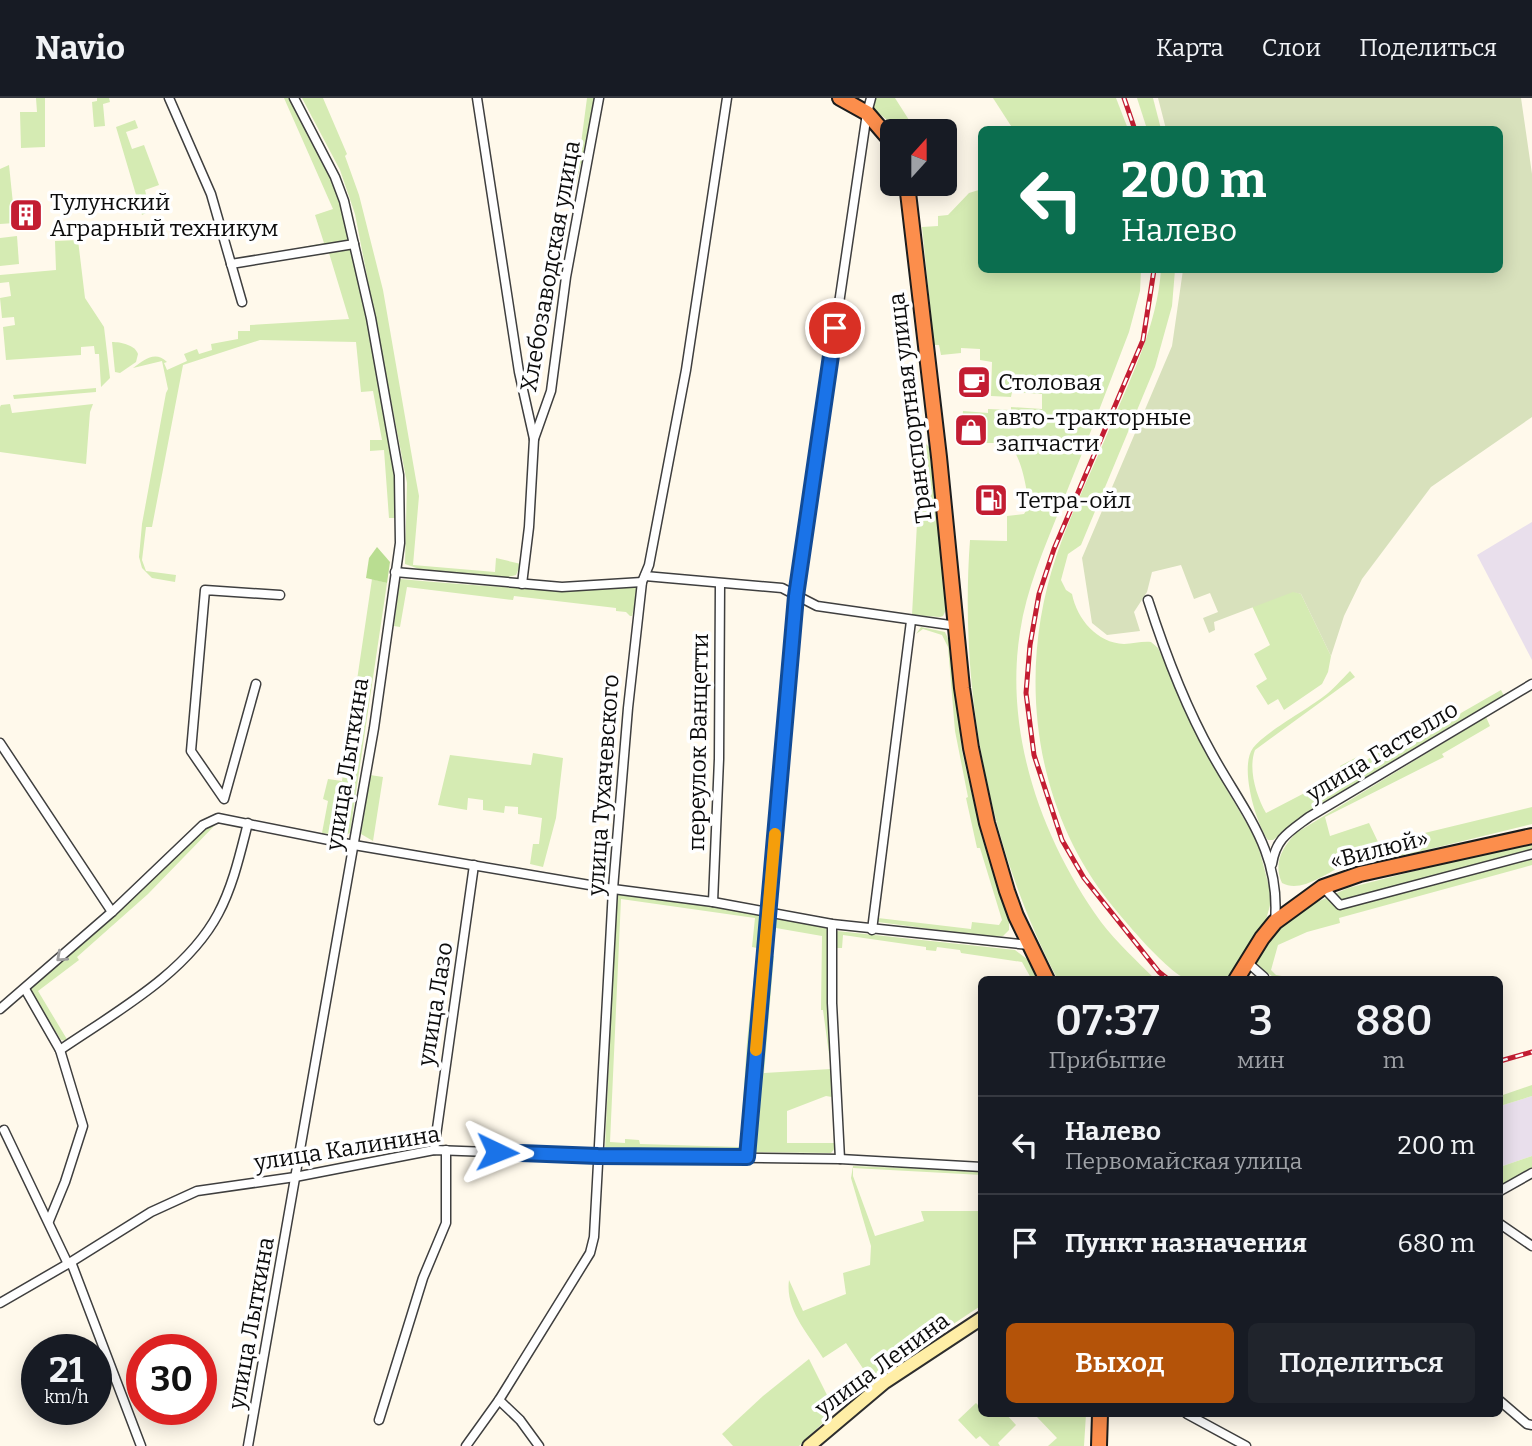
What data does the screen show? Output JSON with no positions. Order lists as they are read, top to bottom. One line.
{"streets":{"highway":["Транспортная улица","«Вилюй»"],"main road":["улица Ленина"],"street":["Хлебозаводская улица","переулок Ванцетти","улица Гастелло","улица Лыткина","улица Тухачевского","улица Лазо","улица Калинина"]},"crossings":[["улица Лыткина","улица Калинина"],["улица Тухачевского","улица Калинина"],["улица Лазо","улица Калинина"]],"places":{"building":["Тулунский Аграрный техникум"],"cafe":["Столовая"],"shop":["авто-тракторные запчасти"],"fuel station":["Тетра-ойл"]},"north":"top","page":{"header":"Navio","nav":["Карта","Слои","Поделиться"],"turn":["200 m","Налево"],"eta":["07:37","Прибытие","3","мин","880","m"],"list":[{"name":"Налево","note":"Первомайская улица","value":"200 m"},{"name":"Пункт назначения","value":"680 m"}],"buttons":["Выход","Поделиться"],"speed":"21 km/h","limit":"30"}}
